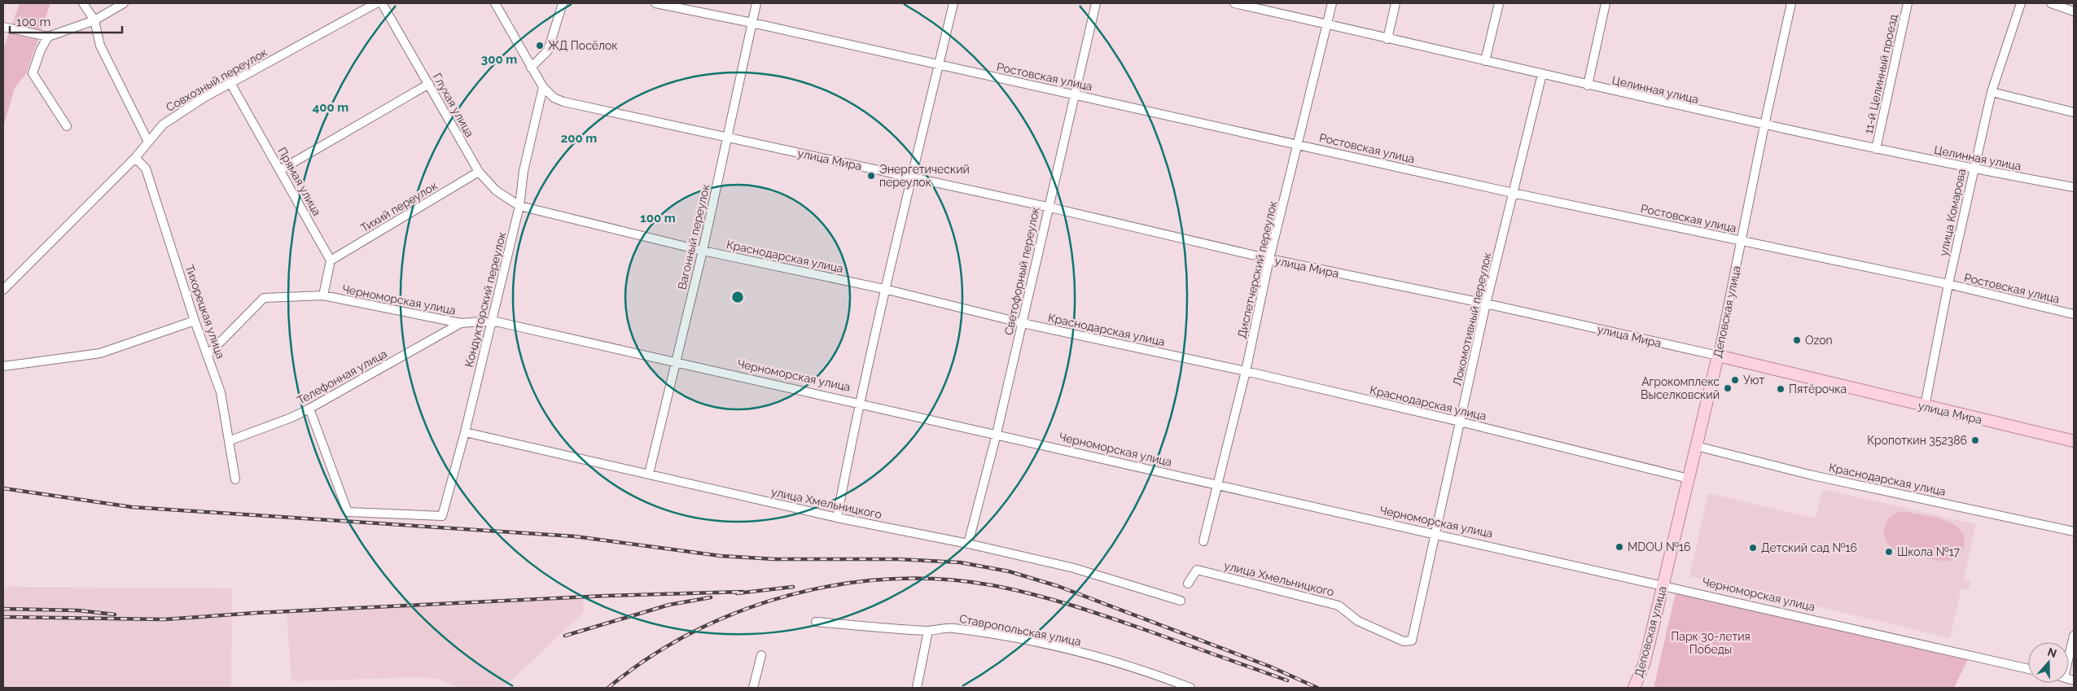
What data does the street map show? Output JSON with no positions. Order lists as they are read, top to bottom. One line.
{"streets":{"main road":["улица Мира","Деповская улица"],"street":["11-й Целинный проезд","Ростовская улица","Совхозный переулок","Целинная улица","Глухая улица","Прямая улица","Тихий переулок","улица Комарова","Вагонный переулок","Краснодарская улица","Диспетчерский переулок","Светофорный переулок","Черноморская улица","Кондукторский переулок","Тихорецкая улица","Локомотивный переулок","Телефонная улица","улица Хмельницкого","Ставропольская улица"]},"crossings":[["11-й Целинный проезд","Целинная улица"],["Ростовская улица","улица Комарова"],["Ростовская улица","Вагонный переулок"],["Ростовская улица","Диспетчерский переулок"],["Ростовская улица","Светофорный переулок"],["Ростовская улица","Деповская улица"],["Ростовская улица","Локомотивный переулок"],["Совхозный переулок","Прямая улица"],["Совхозный переулок","Тихорецкая улица"],["Целинная улица","улица Комарова"],["Целинная улица","Диспетчерский переулок"],["Целинная улица","Деповская улица"],["Целинная улица","Локомотивный переулок"],["Глухая улица","Тихий переулок"],["Глухая улица","Краснодарская улица"],["Глухая улица","Кондукторский переулок"],["улица Мира","улица Комарова"],["улица Мира","Вагонный переулок"],["улица Мира","Диспетчерский переулок"],["улица Мира","Светофорный переулок"],["улица Мира","Кондукторский переулок"],["улица Мира","Деповская улица"],["улица Мира","Локомотивный переулок"],["Прямая улица","Тихий переулок"],["Вагонный переулок","Краснодарская улица"],["Вагонный переулок","Черноморская улица"],["Вагонный переулок","улица Хмельницкого"],["Краснодарская улица","Диспетчерский переулок"],["Краснодарская улица","Светофорный переулок"],["Краснодарская улица","Кондукторский переулок"],["Краснодарская улица","Деповская улица"],["Краснодарская улица","Локомотивный переулок"],["Диспетчерский переулок","Черноморская улица"],["Светофорный переулок","Черноморская улица"],["Светофорный переулок","улица Хмельницкого"],["Черноморская улица","Кондукторский переулок"],["Черноморская улица","Тихорецкая улица"],["Черноморская улица","Деповская улица"],["Черноморская улица","Локомотивный переулок"],["Черноморская улица","Телефонная улица"],["Кондукторский переулок","Телефонная улица"],["Кондукторский переулок","улица Хмельницкого"],["Тихорецкая улица","Телефонная улица"],["Локомотивный переулок","улица Хмельницкого"]],"parks":["Парк 30-летия Победы"],"places":["ЖД Посёлок","Энергетический переулок","Ozon","Уют","Агрокомплекс Выселковский","Пятёрочка","Кропоткин 352386","MDOU №16","Детский сад №16","Школа №17"],"scale_bar":"100 m","north":"top","rings":["300 m","400 m","200 m","100 m"]}
